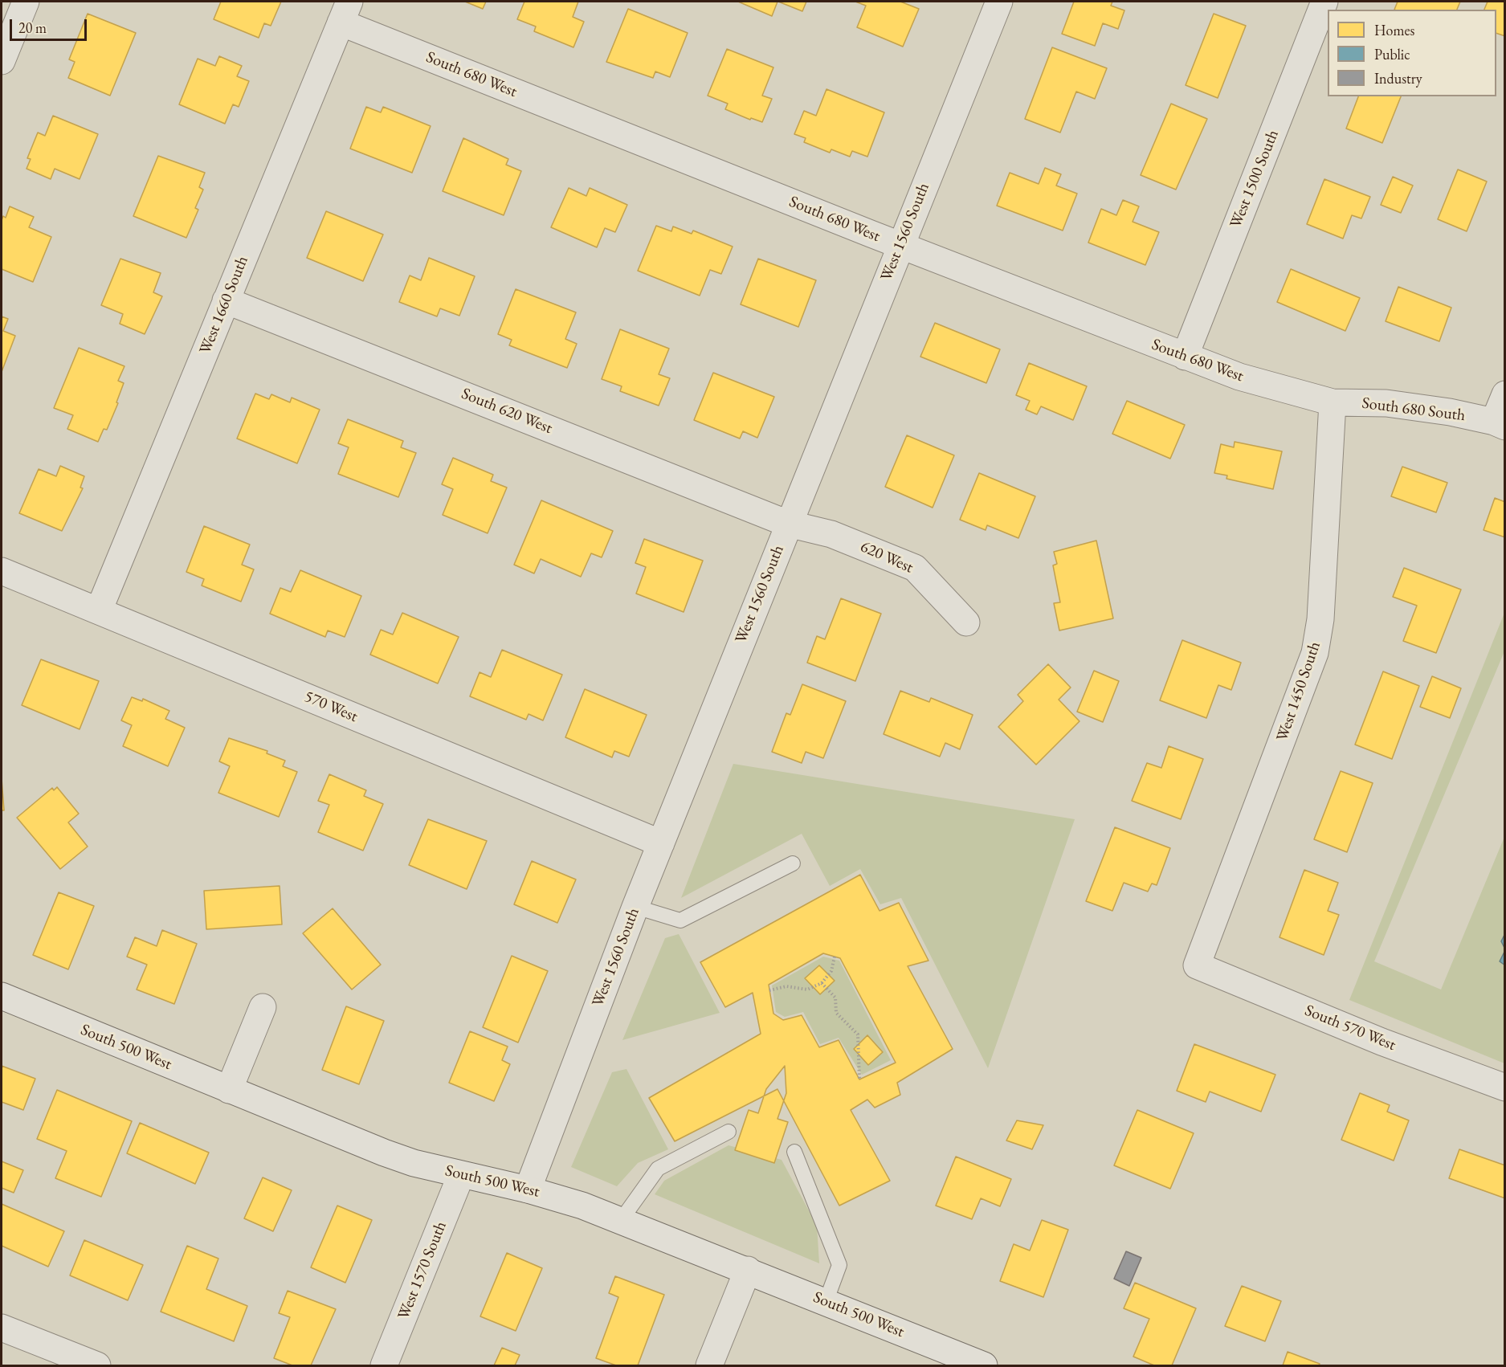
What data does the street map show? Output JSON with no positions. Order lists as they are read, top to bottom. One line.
{"streets":{"street":["South 680 West","West 1500 South","West 1560 South","West 1660 South","South 680 South","South 620 West","620 West","West 1450 South","570 West","South 570 West","South 500 West","West 1570 South"]},"crossings":[["South 680 West","West 1500 South"],["South 680 West","West 1560 South"],["South 680 West","West 1660 South"],["South 680 West","South 680 South"],["South 680 West","West 1450 South"],["West 1560 South","South 620 West"],["West 1560 South","620 West"],["West 1560 South","570 West"],["West 1560 South","South 500 West"],["West 1660 South","South 620 West"],["West 1660 South","570 West"],["South 680 South","West 1450 South"],["South 620 West","620 West"],["West 1450 South","South 570 West"],["South 500 West","West 1570 South"]],"legend":["Homes","Public","Industry"],"scale_bar":"20 m"}
